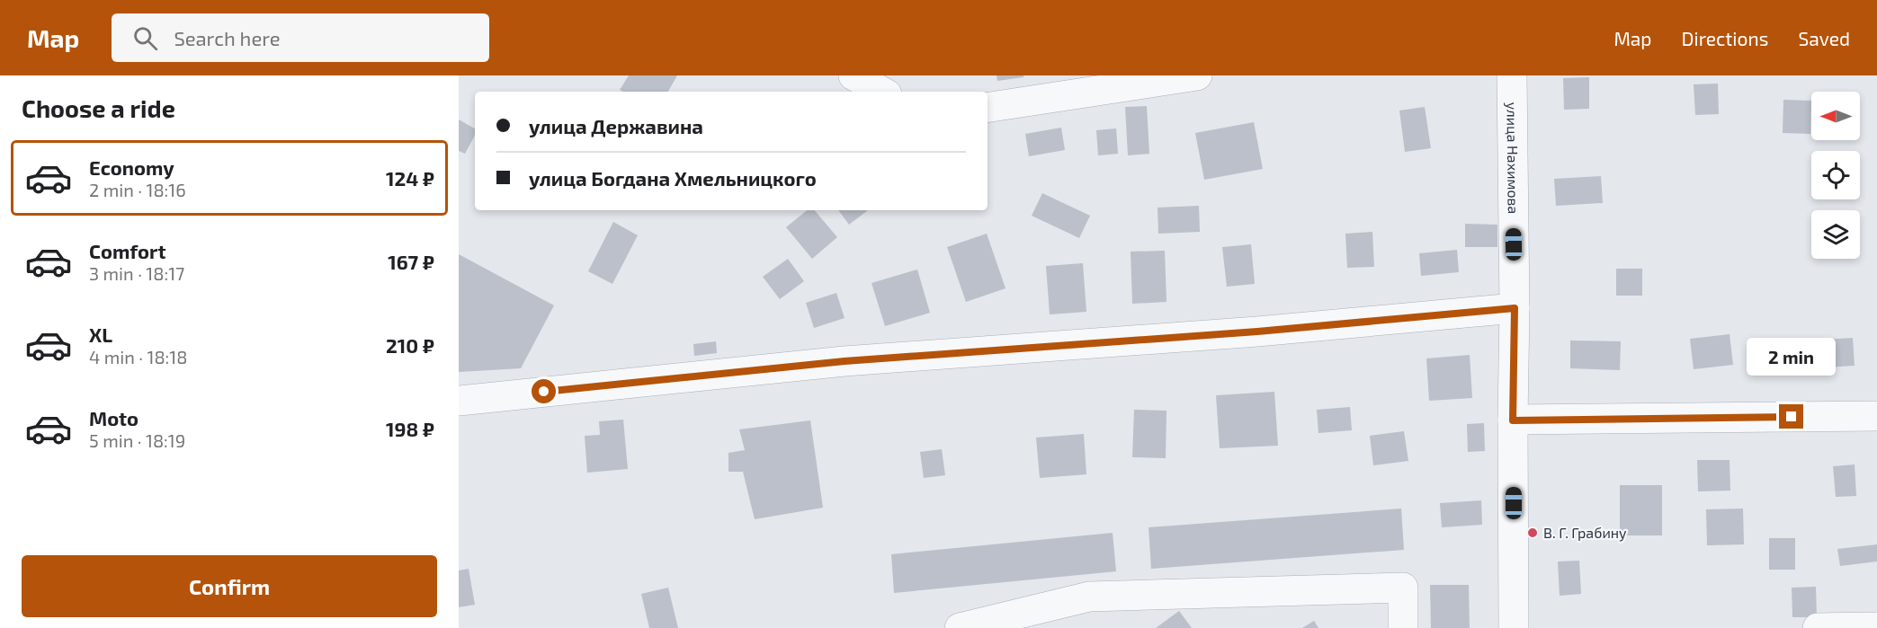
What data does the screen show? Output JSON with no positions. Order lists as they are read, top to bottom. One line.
{"streets":{"street":["улица Нахимова"]},"places":["В. Г. Грабину"],"north":"left","page":{"header":"Map","search":"Search here","nav":["Map","Directions","Saved"],"heading":"Choose a ride","banner":["улица Державина","улица Богдана Хмельницкого"],"list":[{"name":"Economy","note":"2 min · 18:16","value":"124 ₽"},{"name":"Comfort","note":"3 min · 18:17","value":"167 ₽"},{"name":"XL","note":"4 min · 18:18","value":"210 ₽"},{"name":"Moto","note":"5 min · 18:19","value":"198 ₽"}],"bubble":"2 min","buttons":"Confirm"}}
